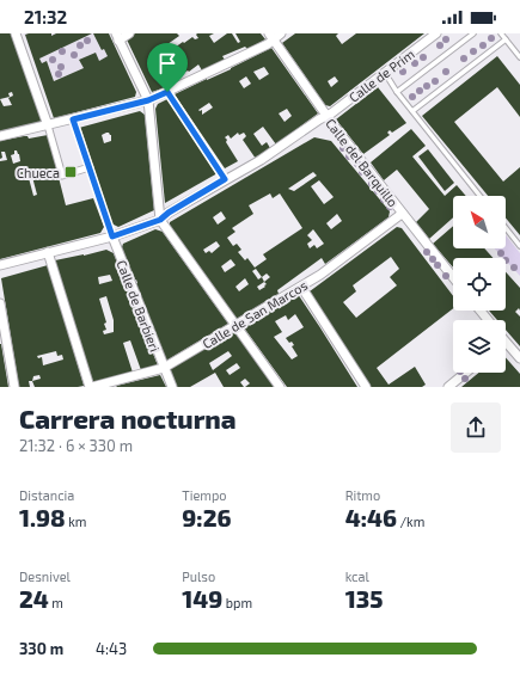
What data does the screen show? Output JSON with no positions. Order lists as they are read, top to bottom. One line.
{"streets":{"street":["Calle de Prim","Calle del Barquillo","Calle de Barbieri","Calle de San Marcos"]},"crossings":[["Calle de Prim","Calle del Barquillo"],["Calle de Prim","Calle de Barbieri"],["Calle del Barquillo","Calle de San Marcos"],["Calle de Barbieri","Calle de San Marcos"]],"places":{"transit":["Chueca"]},"north":"top left","page":{"status":"21:32","heading":["Carrera nocturna","21:32 · 6 × 330 m"],"stats":[["Distancia","1.98 km"],["Tiempo","9:26"],["Ritmo","4:46 /km"],["Desnivel","24 m"],["Pulso","149 bpm"],["kcal","135"]],"list":[{"name":"330 m","note":"4:43"}]}}
